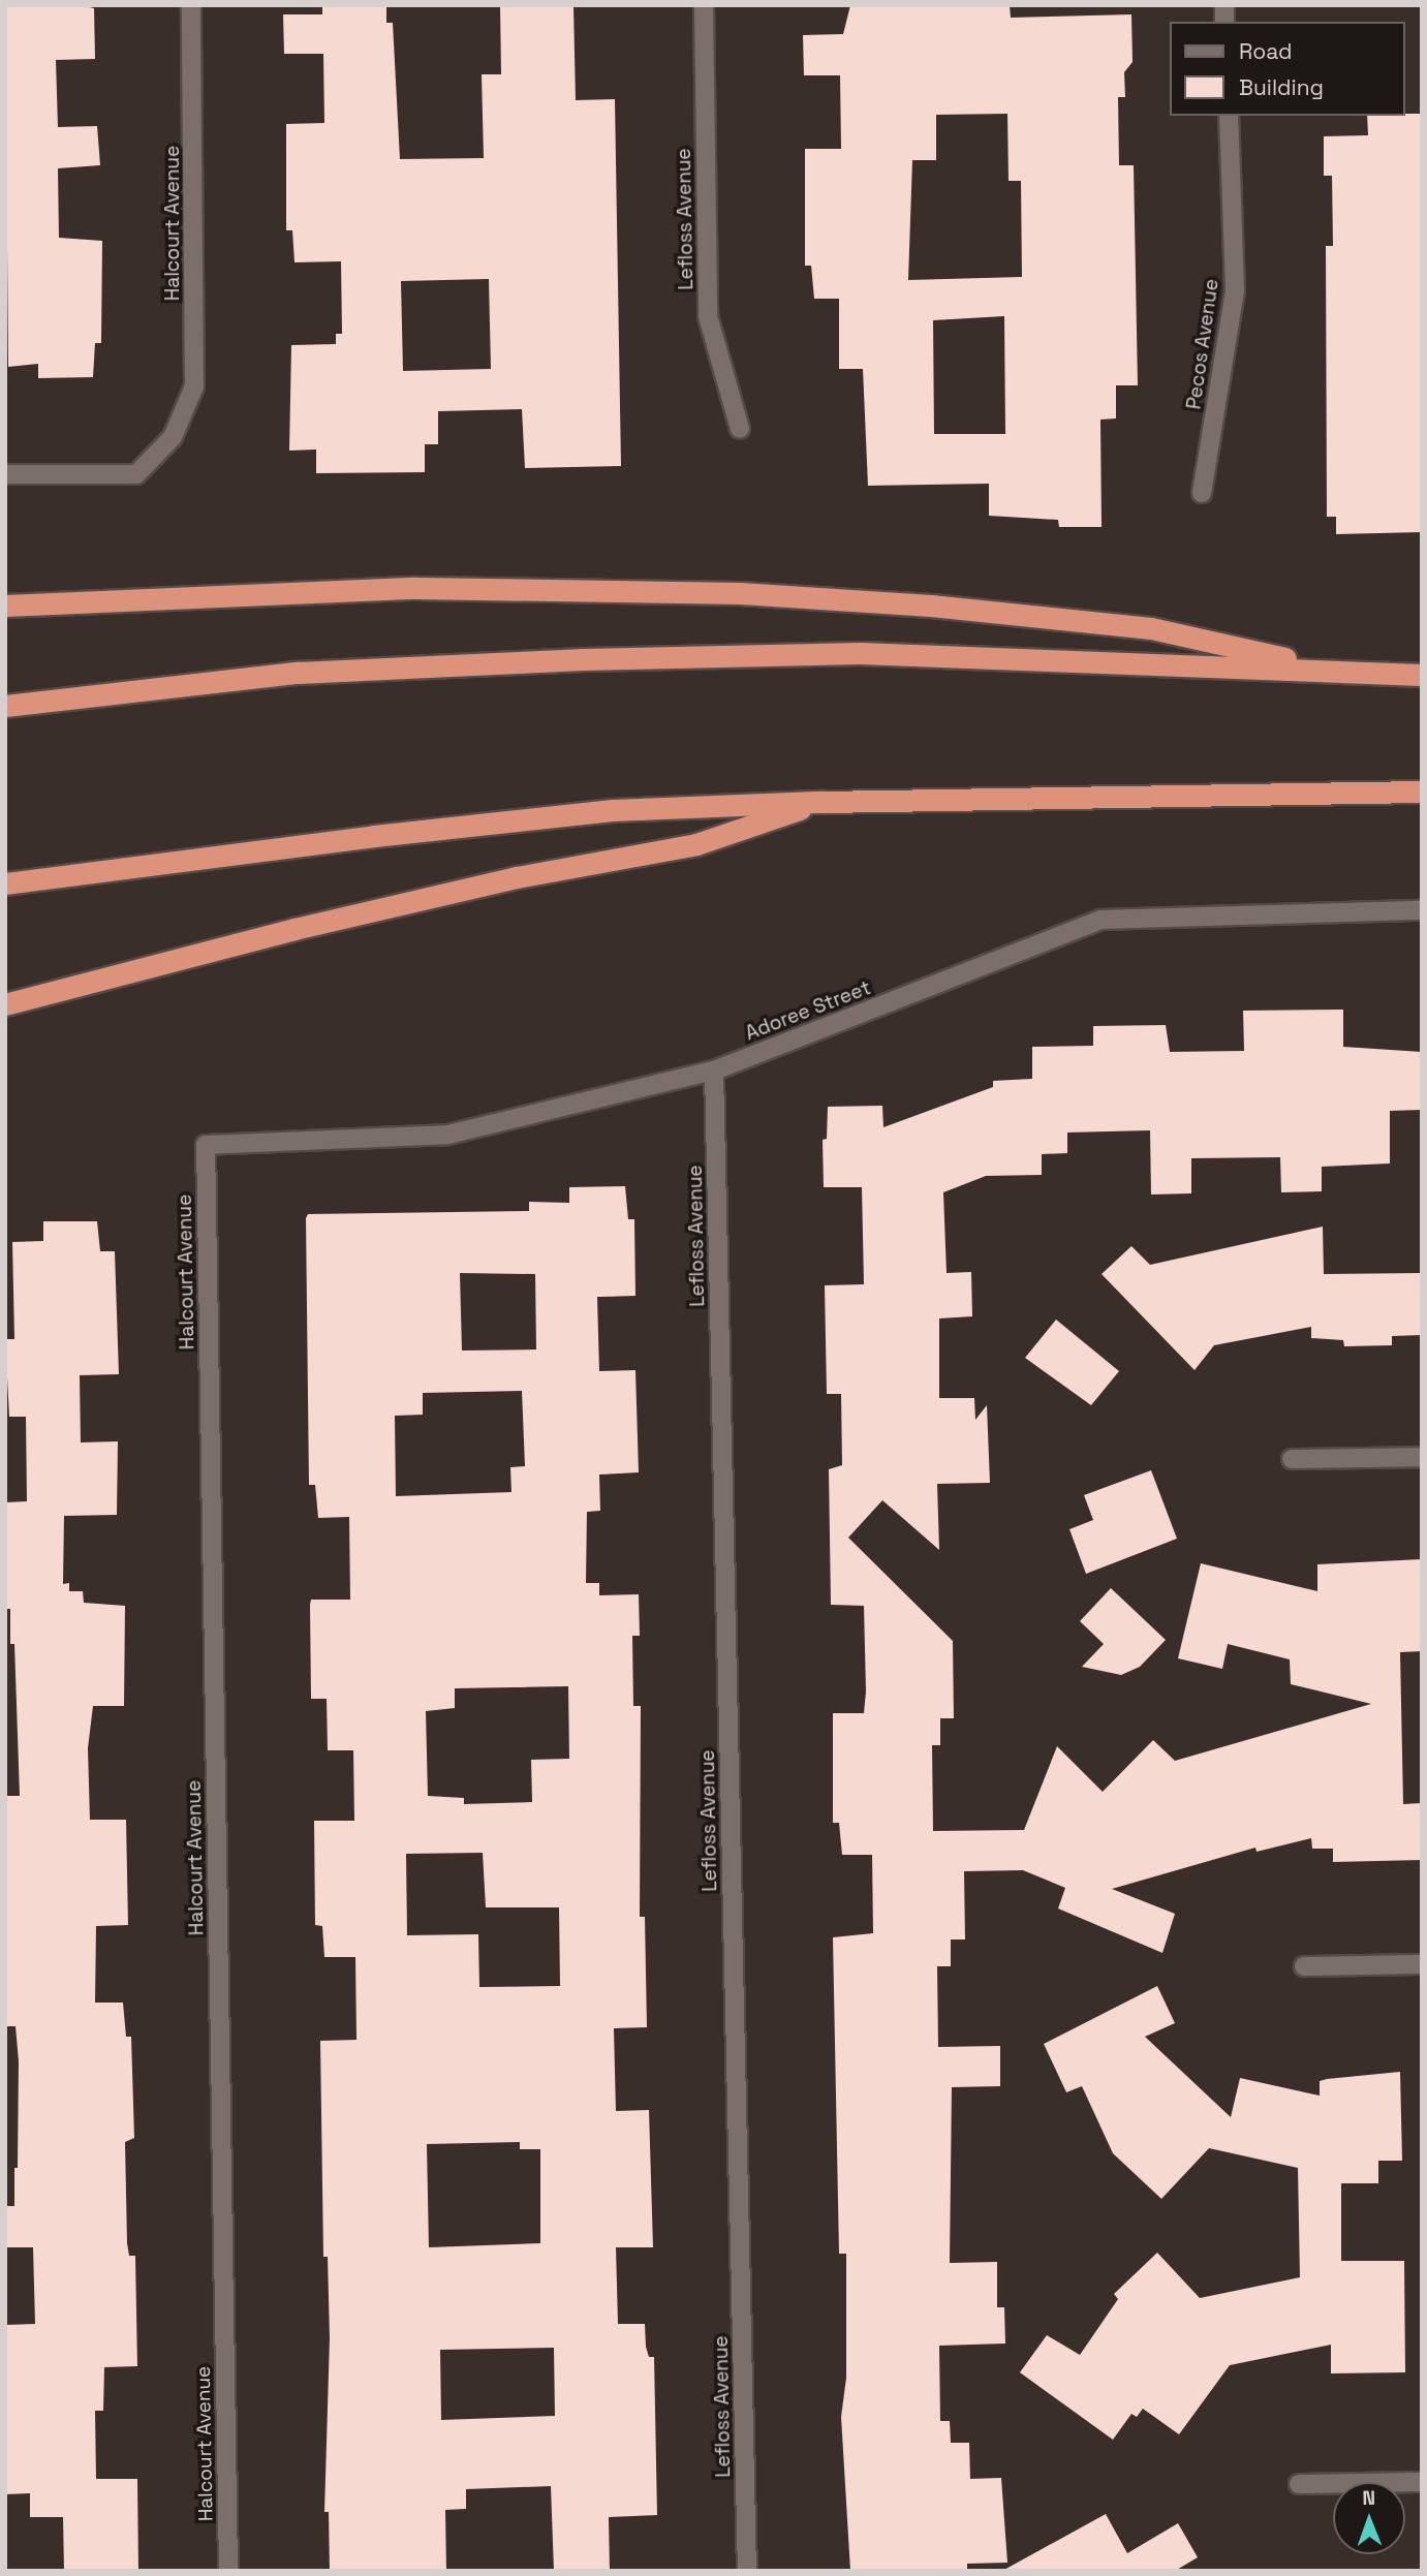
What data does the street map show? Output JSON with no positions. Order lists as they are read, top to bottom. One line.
{"streets":{"street":["Lefloss Avenue","Halcourt Avenue","Pecos Avenue","Adoree Street"]},"crossings":[["Lefloss Avenue","Adoree Street"],["Halcourt Avenue","Adoree Street"]],"legend":["Road","Building"],"north":"top"}
